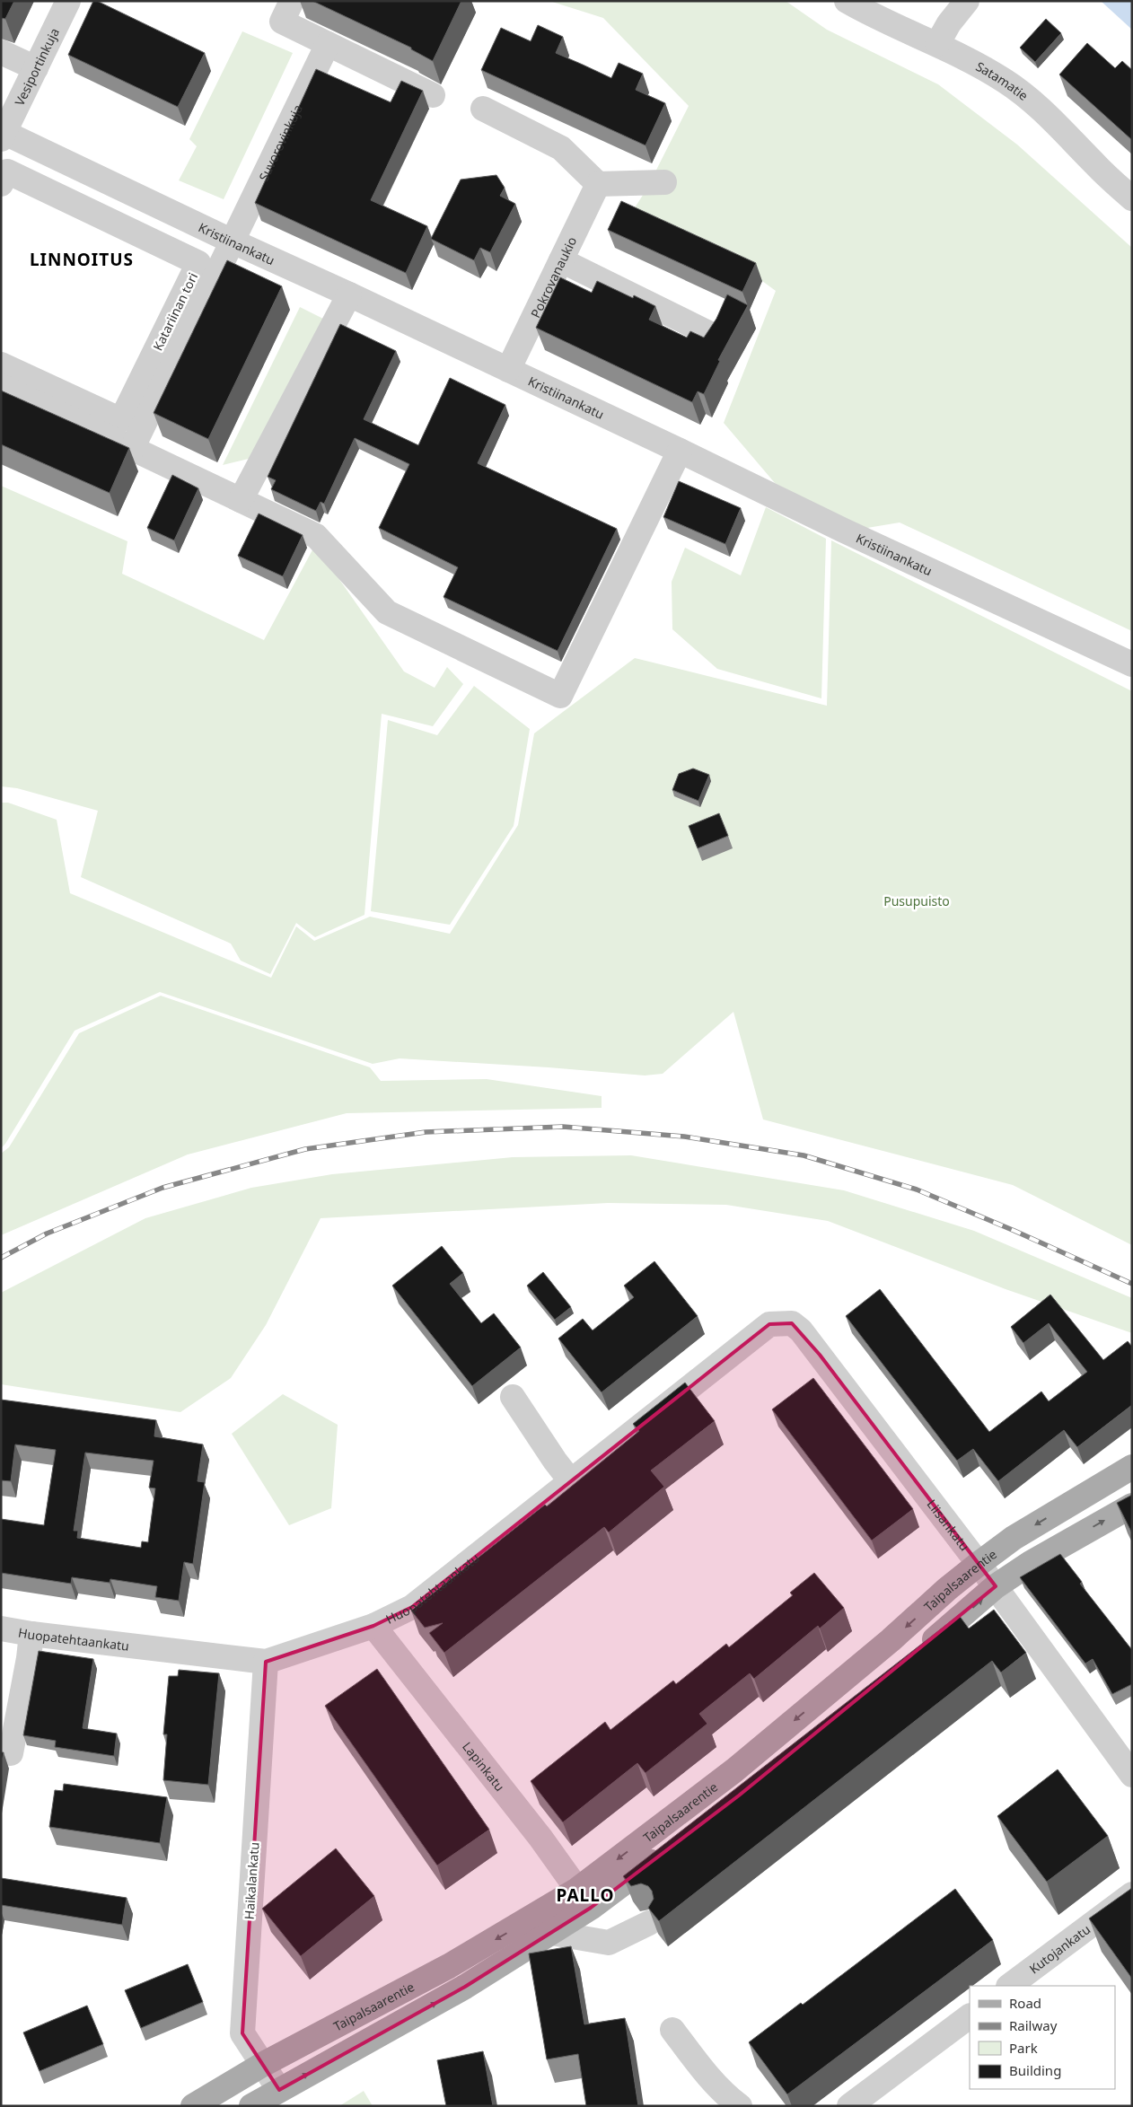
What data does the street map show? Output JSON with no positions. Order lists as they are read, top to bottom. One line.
{"streets":{"main road":["Taipalsaarentie"],"street":["Vesiportinkuja","Satamatie","Suvorovinkuja","Kristiinankatu","Pokrovanaukio","Katariinan tori","Liisankatu","Huopatehtaankatu","Lapinkatu","Haikalankatu","Kutojankatu"]},"crossings":[["Vesiportinkuja","Kristiinankatu"],["Suvorovinkuja","Kristiinankatu"],["Kristiinankatu","Pokrovanaukio"],["Liisankatu","Taipalsaarentie"],["Liisankatu","Huopatehtaankatu"],["Taipalsaarentie","Lapinkatu"],["Taipalsaarentie","Haikalankatu"],["Huopatehtaankatu","Lapinkatu"],["Huopatehtaankatu","Haikalankatu"]],"districts":["LINNOITUS","PALLO"],"parks":["Pusupuisto"],"legend":["Road","Railway","Park","Building"]}
